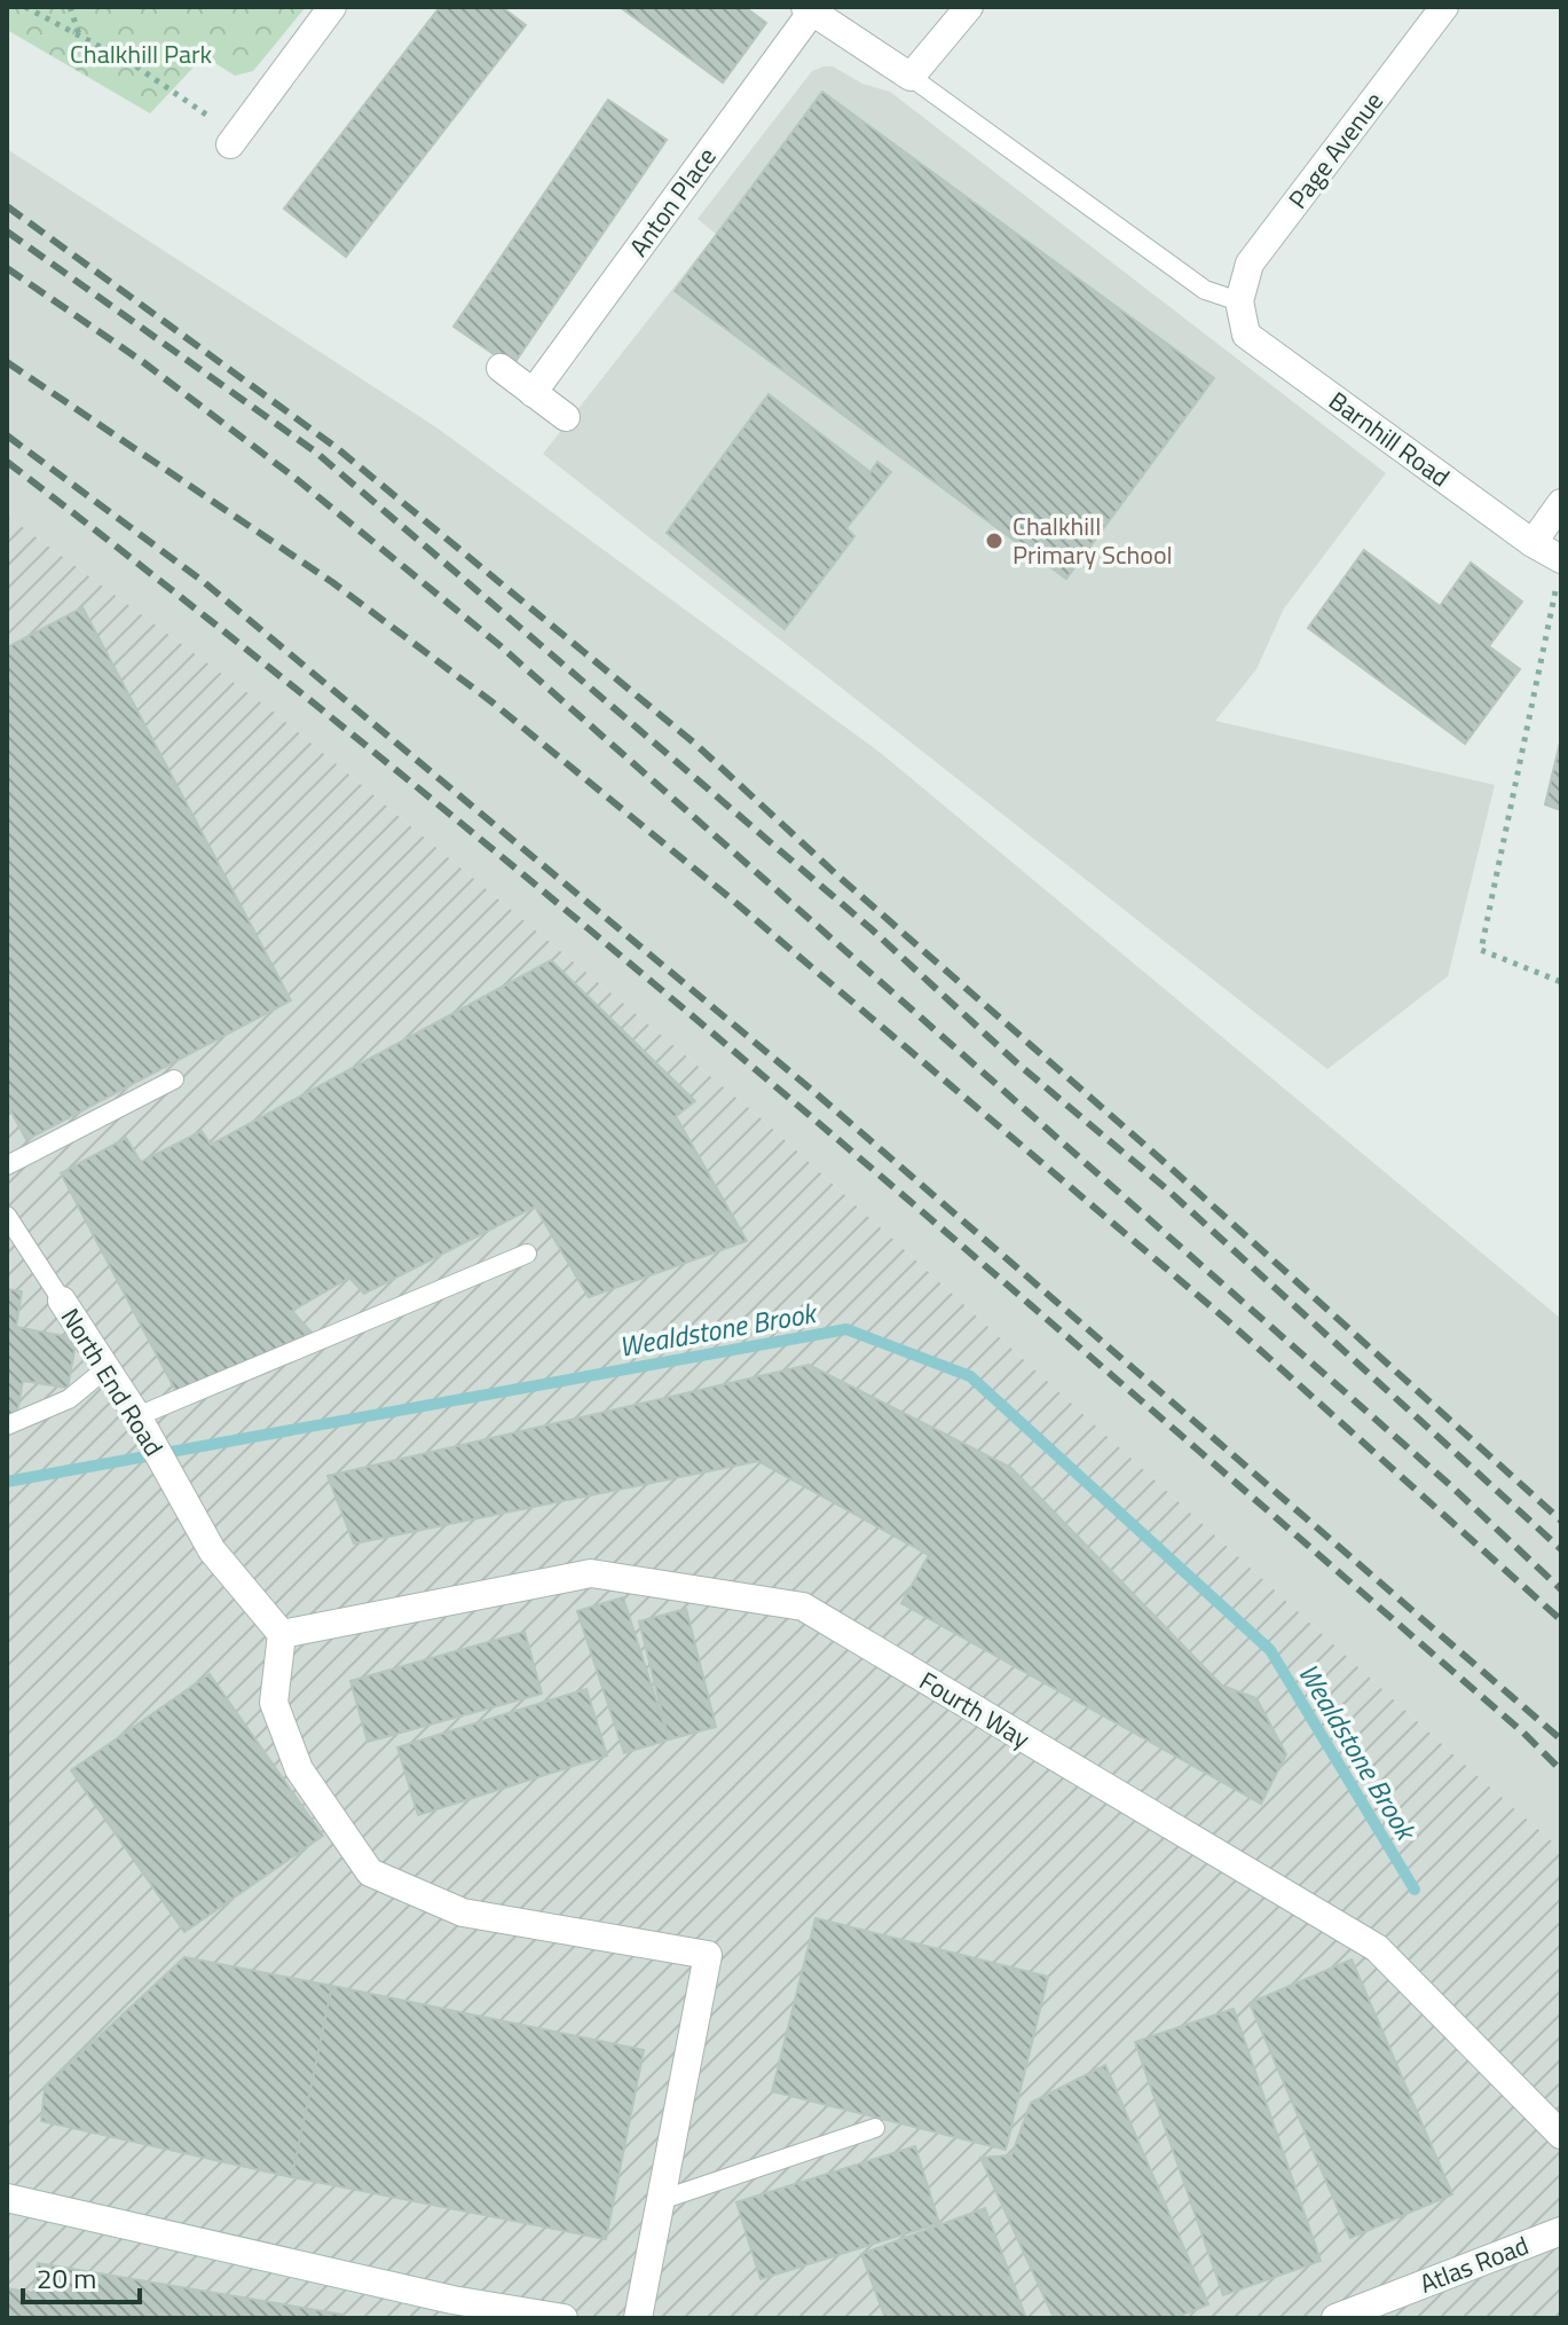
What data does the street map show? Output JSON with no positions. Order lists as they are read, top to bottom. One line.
{"streets":{"street":["Page Avenue","Anton Place","Barnhill Road","North End Road","Fourth Way","Atlas Road"]},"crossings":[["Page Avenue","Barnhill Road"],["North End Road","Fourth Way"]],"water":["Wealdstone Brook"],"parks":["Chalkhill Park"],"places":["Chalkhill Primary School"],"scale_bar":"20 m"}
